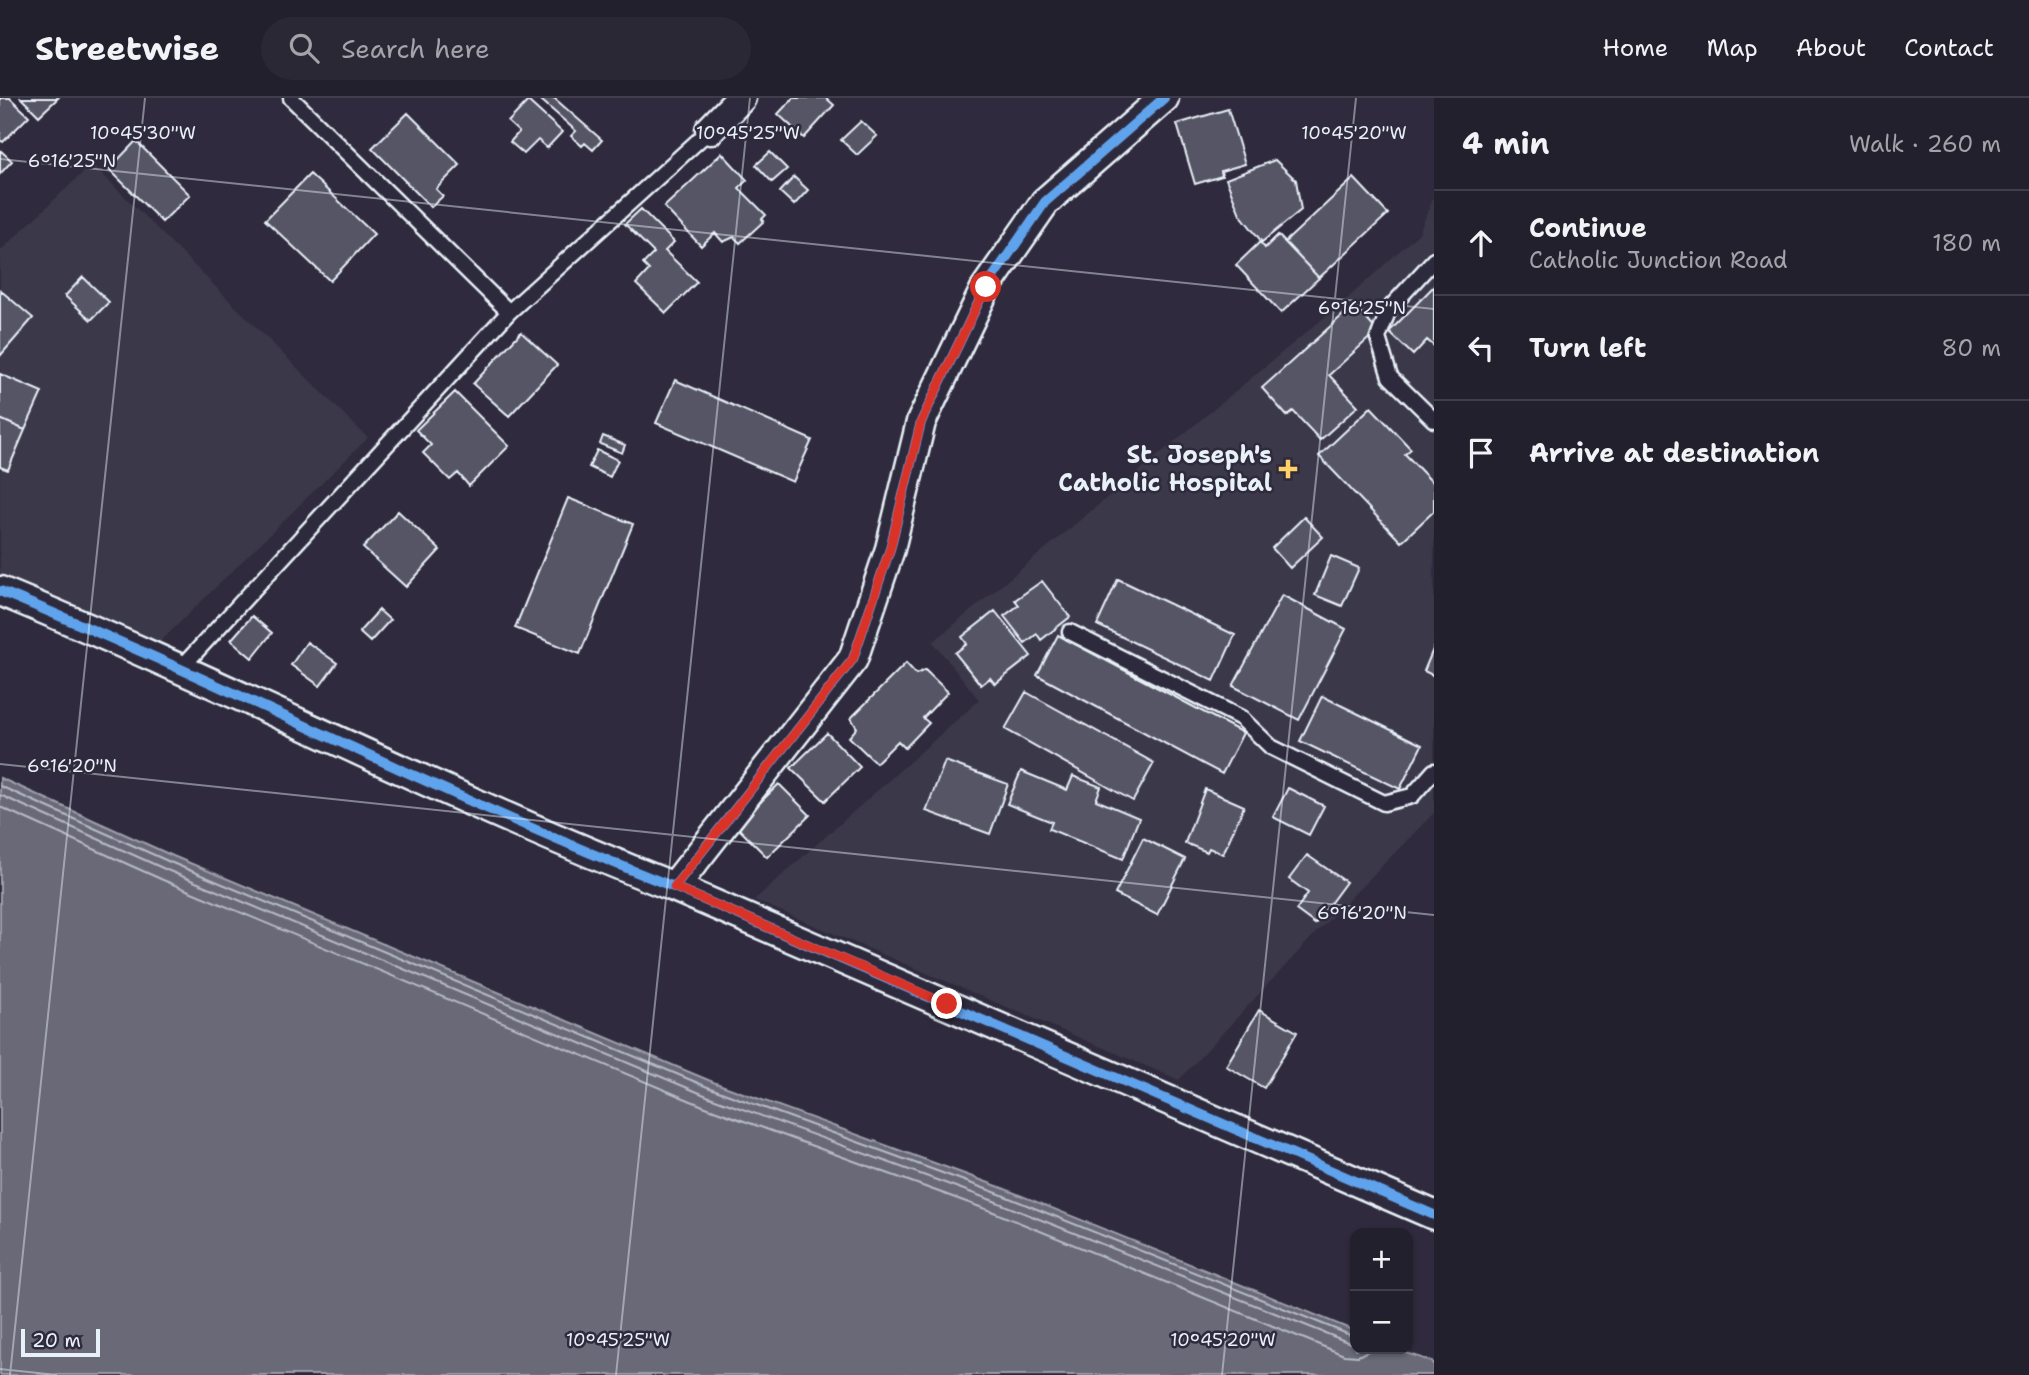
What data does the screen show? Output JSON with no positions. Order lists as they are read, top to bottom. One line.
{"places":{"health":["St. Joseph's Catholic Hospital"]},"scale_bar":"20 m","page":{"header":"Streetwise","search":"Search here","nav":["Home","Map","About","Contact"],"heading":["4 min","Walk · 260 m"],"list":[["Continue","Catholic Junction Road","180 m"],["Turn left","80 m"],"Arrive at destination"],"map_buttons":["+","−"],"scale":"20 m"},"coordinates":["10°45'30\"W","10°45'25\"W","10°45'20\"W","6°16'25\"N","6°16'20\"N"]}
